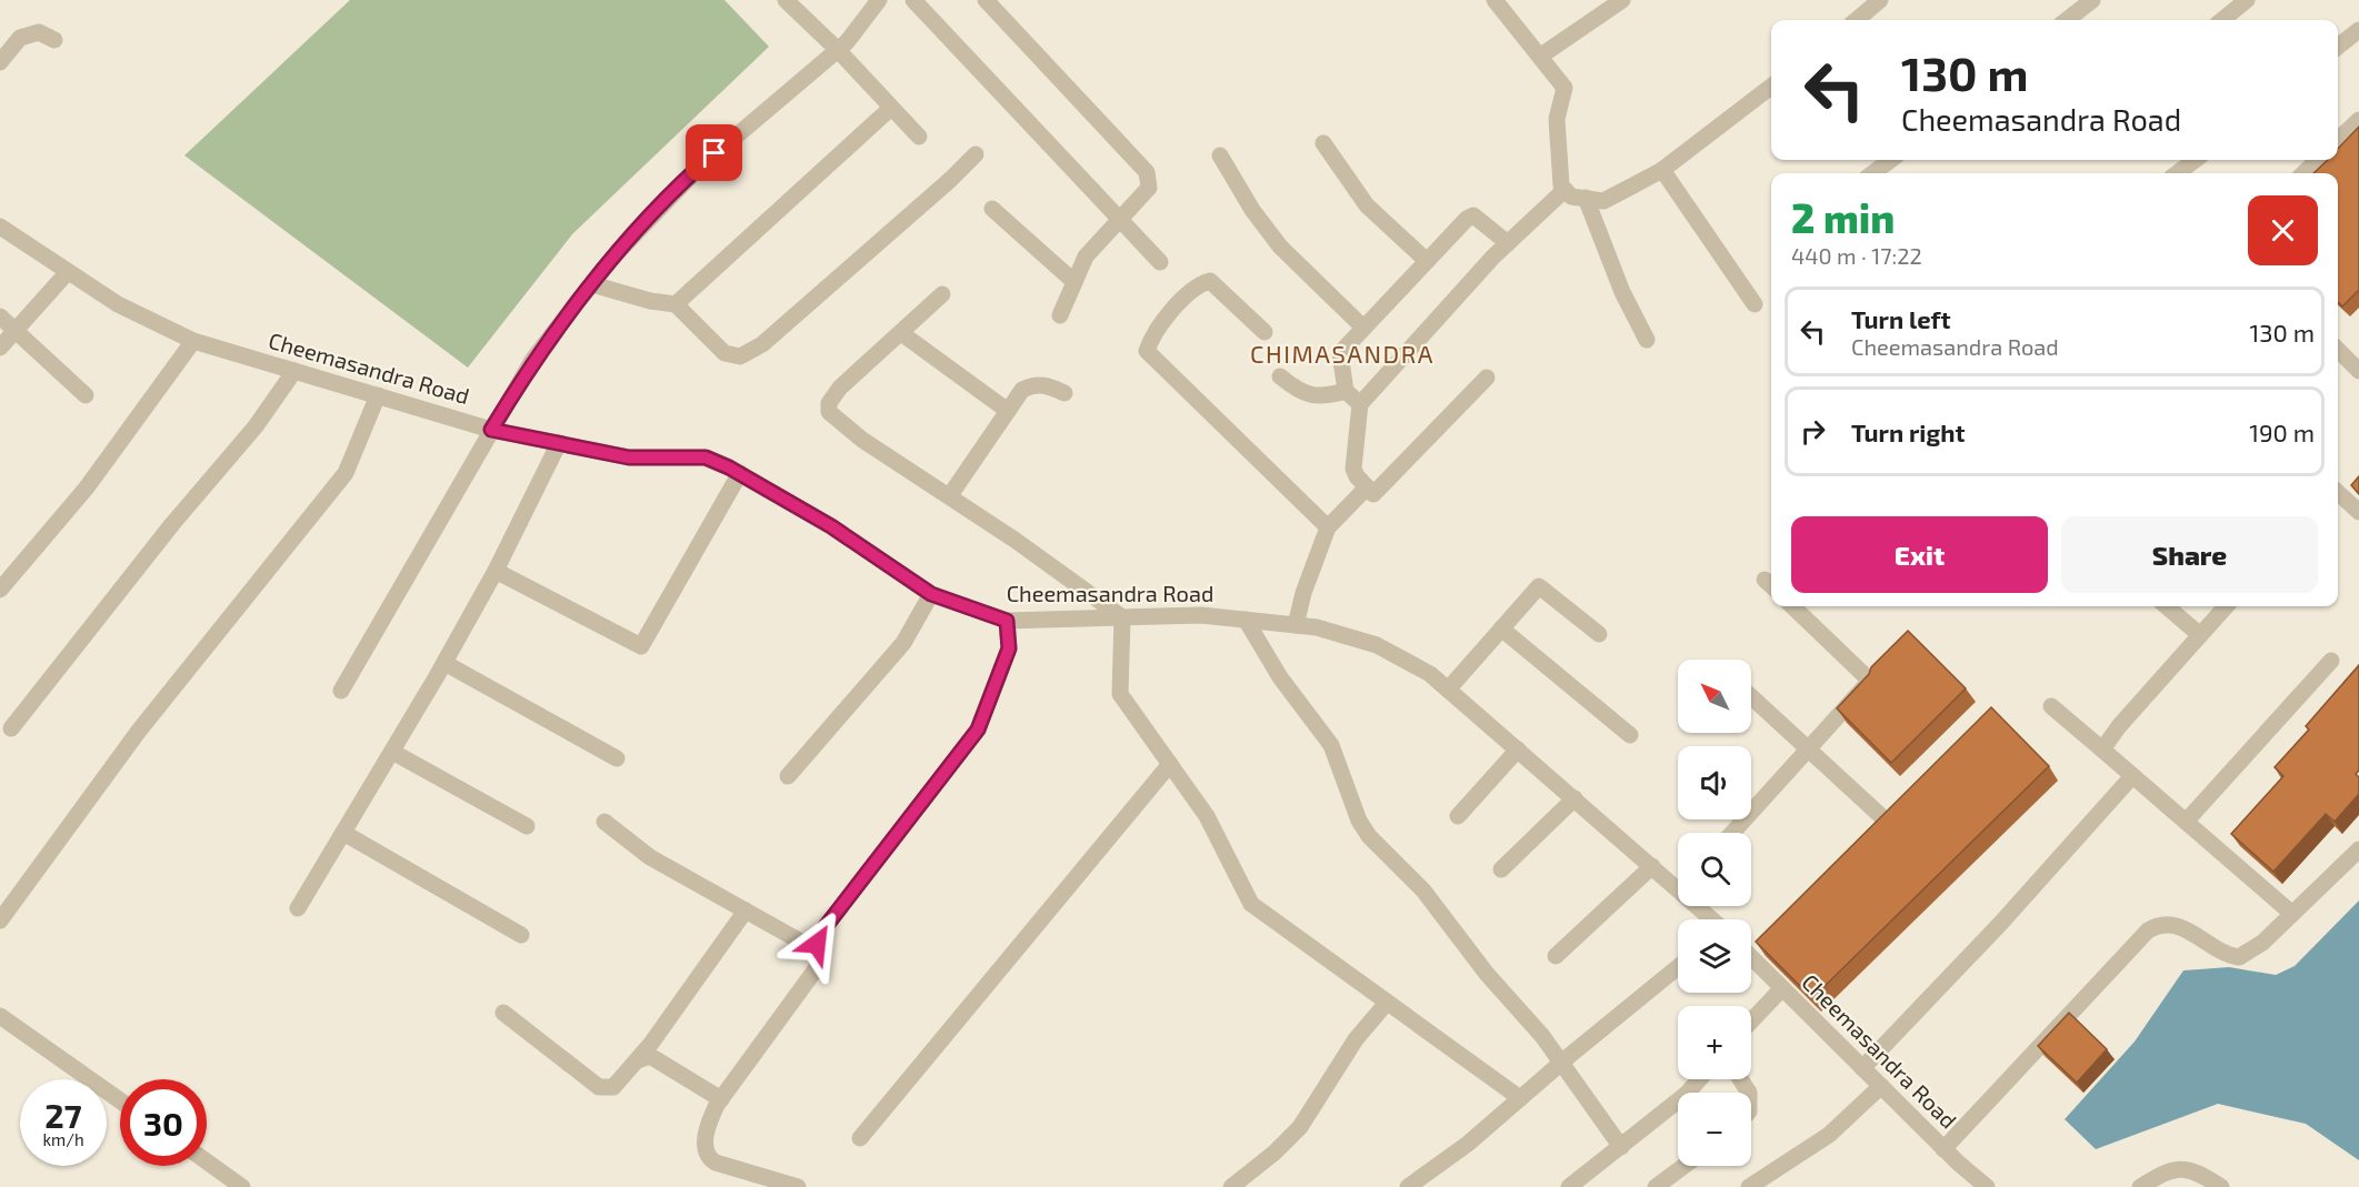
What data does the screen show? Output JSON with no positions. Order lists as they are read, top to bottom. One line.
{"streets":{"street":["Cheemasandra Road"]},"districts":["CHIMASANDRA"],"north":"top left","page":{"turn":["130 m","Cheemasandra Road"],"heading":["2 min","440 m · 17:22"],"list":[{"name":"Turn left","note":"Cheemasandra Road","value":"130 m"},{"name":"Turn right","value":"190 m"}],"buttons":["Exit","Share"],"map_buttons":["+","−"],"speed":"27 km/h","limit":"30"}}
